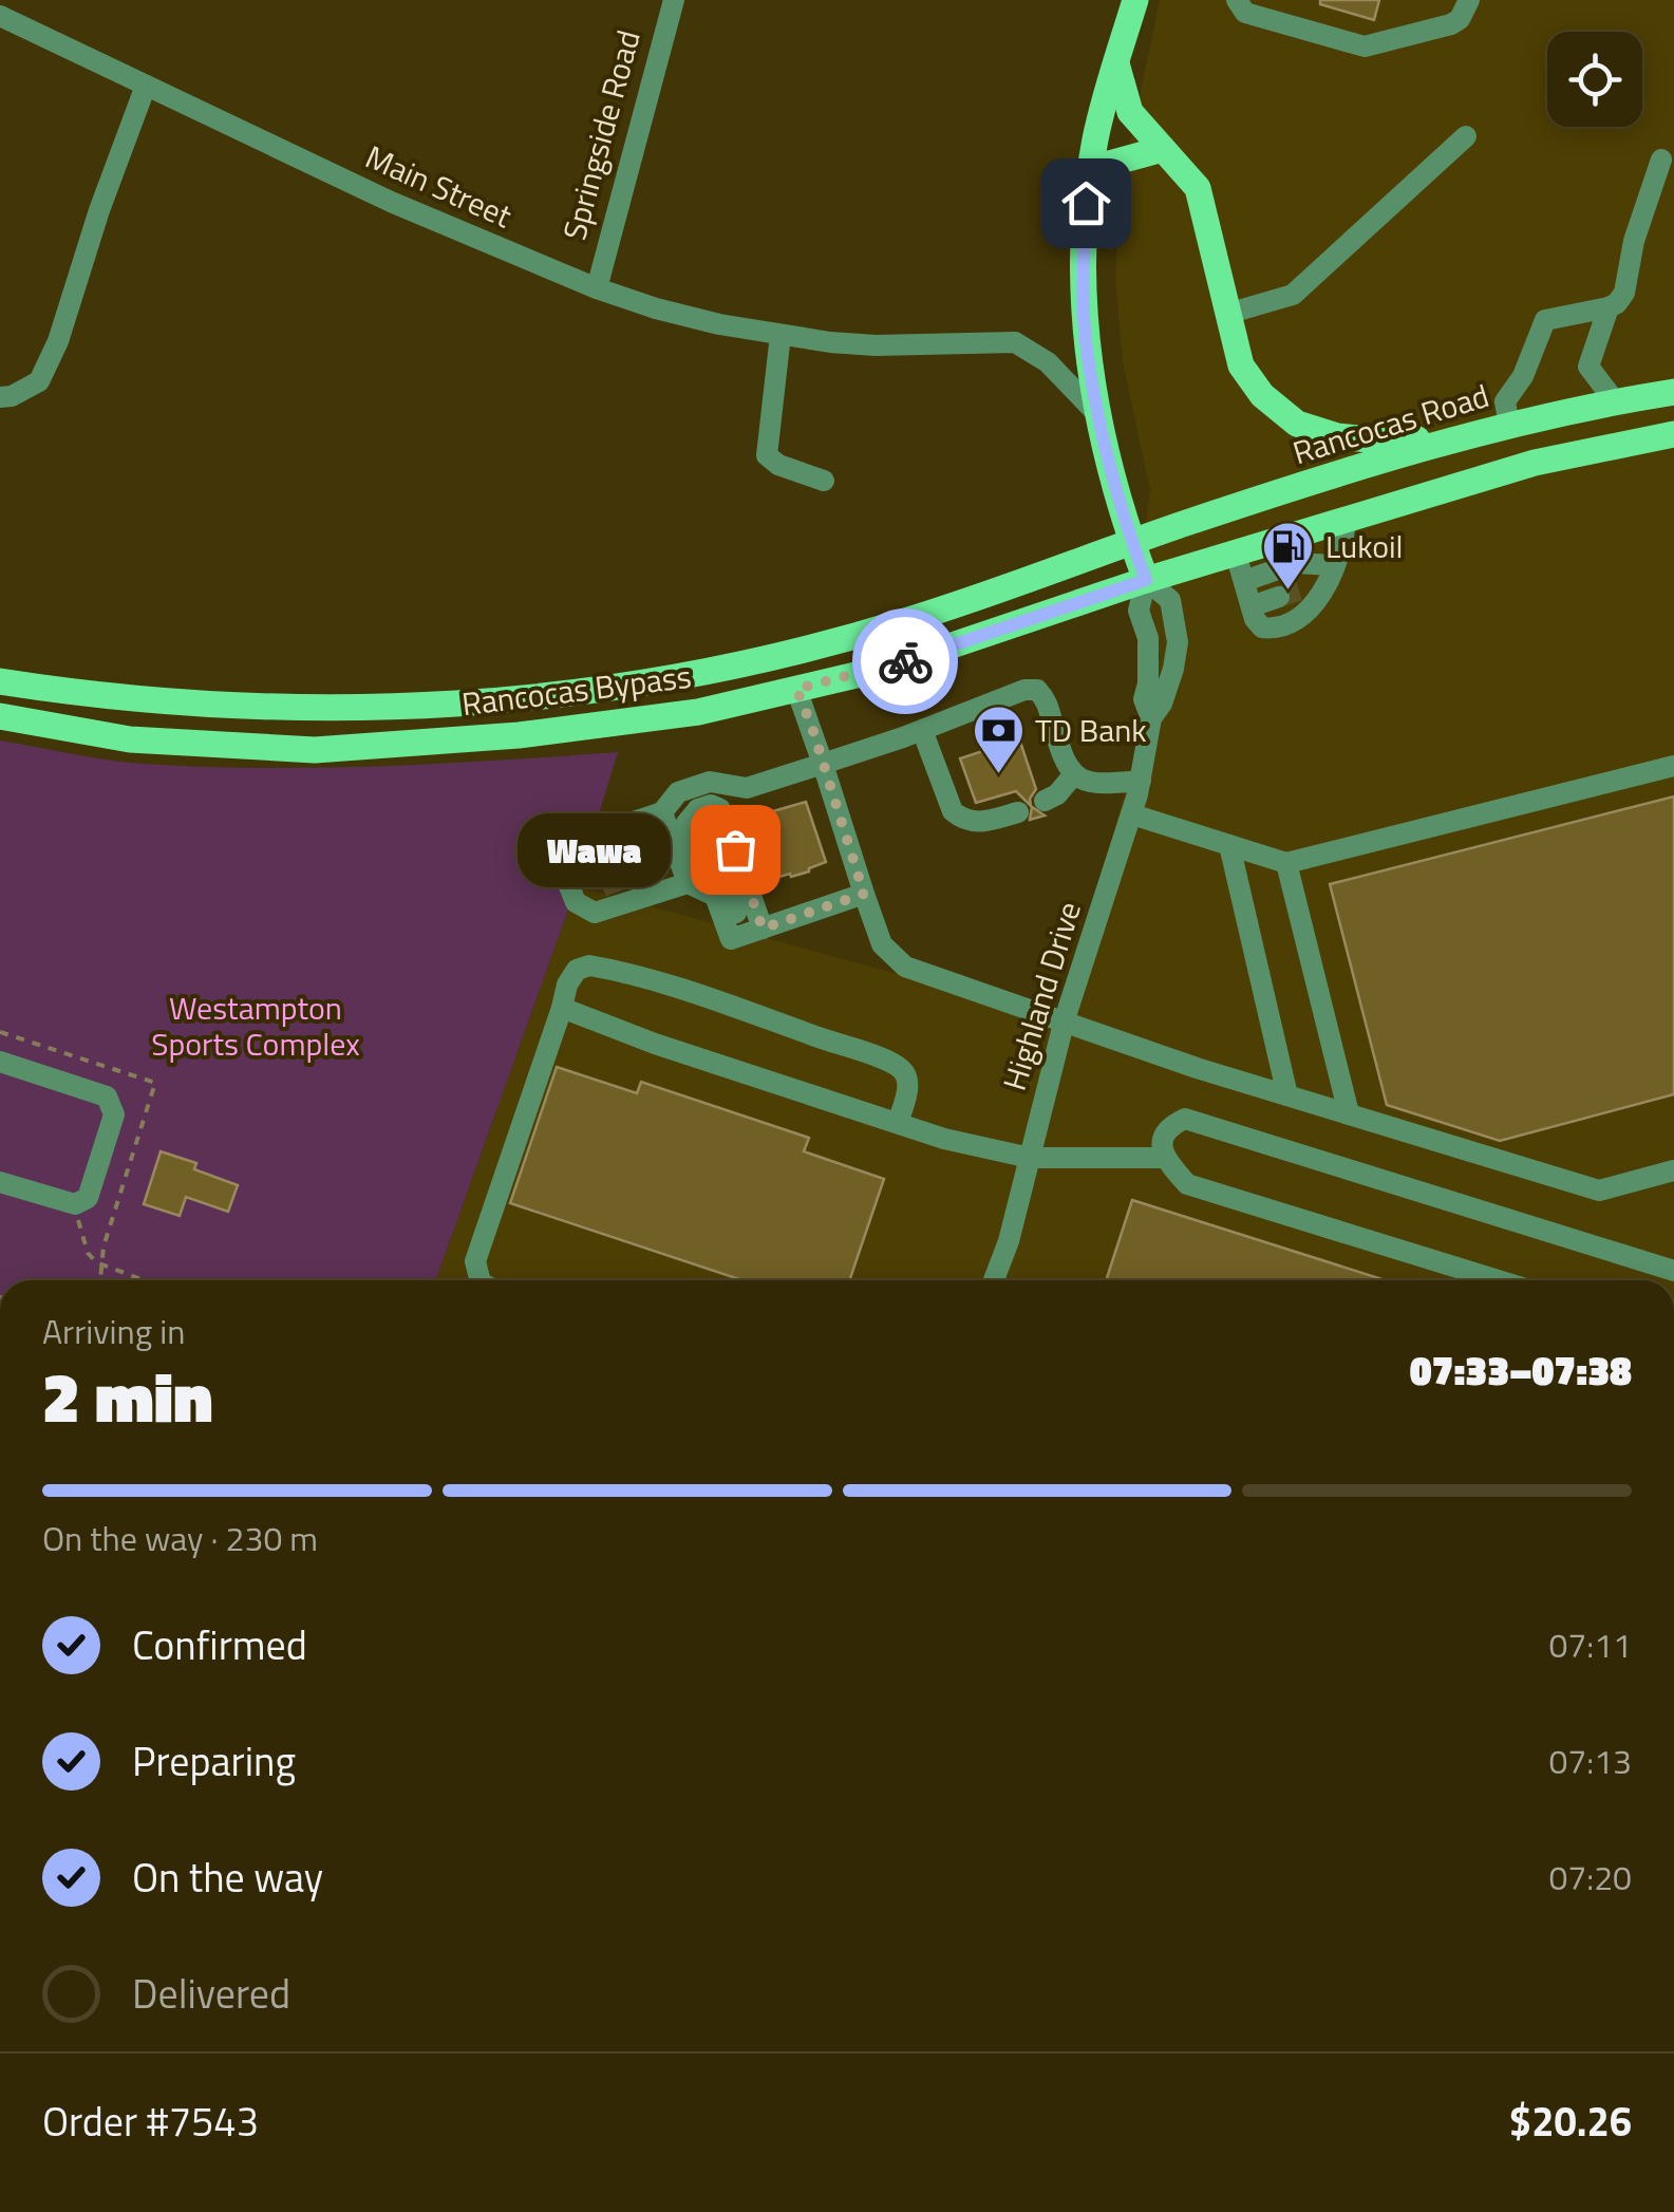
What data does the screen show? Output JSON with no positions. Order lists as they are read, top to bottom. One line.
{"streets":{"main road":["Rancocas Road","Rancocas Bypass"],"street":["Springside Road","Main Street","Highland Drive"]},"crossings":[["Springside Road","Main Street"],["Rancocas Road","Rancocas Bypass"],["Rancocas Bypass","Highland Drive"]],"parks":["Westampton Sports Complex"],"places":{"fuel station":["Lukoil"],"bank":["TD Bank"],"other":["Wawa"]},"page":{"bubble":"Wawa","heading":["2 min","Arriving in","07:33–07:38"],"panel":["Order #7543","$20.26"],"bar":"On the way · 230 m","list":[["Confirmed","07:11"],["Preparing","07:13"],["On the way","07:20"],"Delivered"]}}
